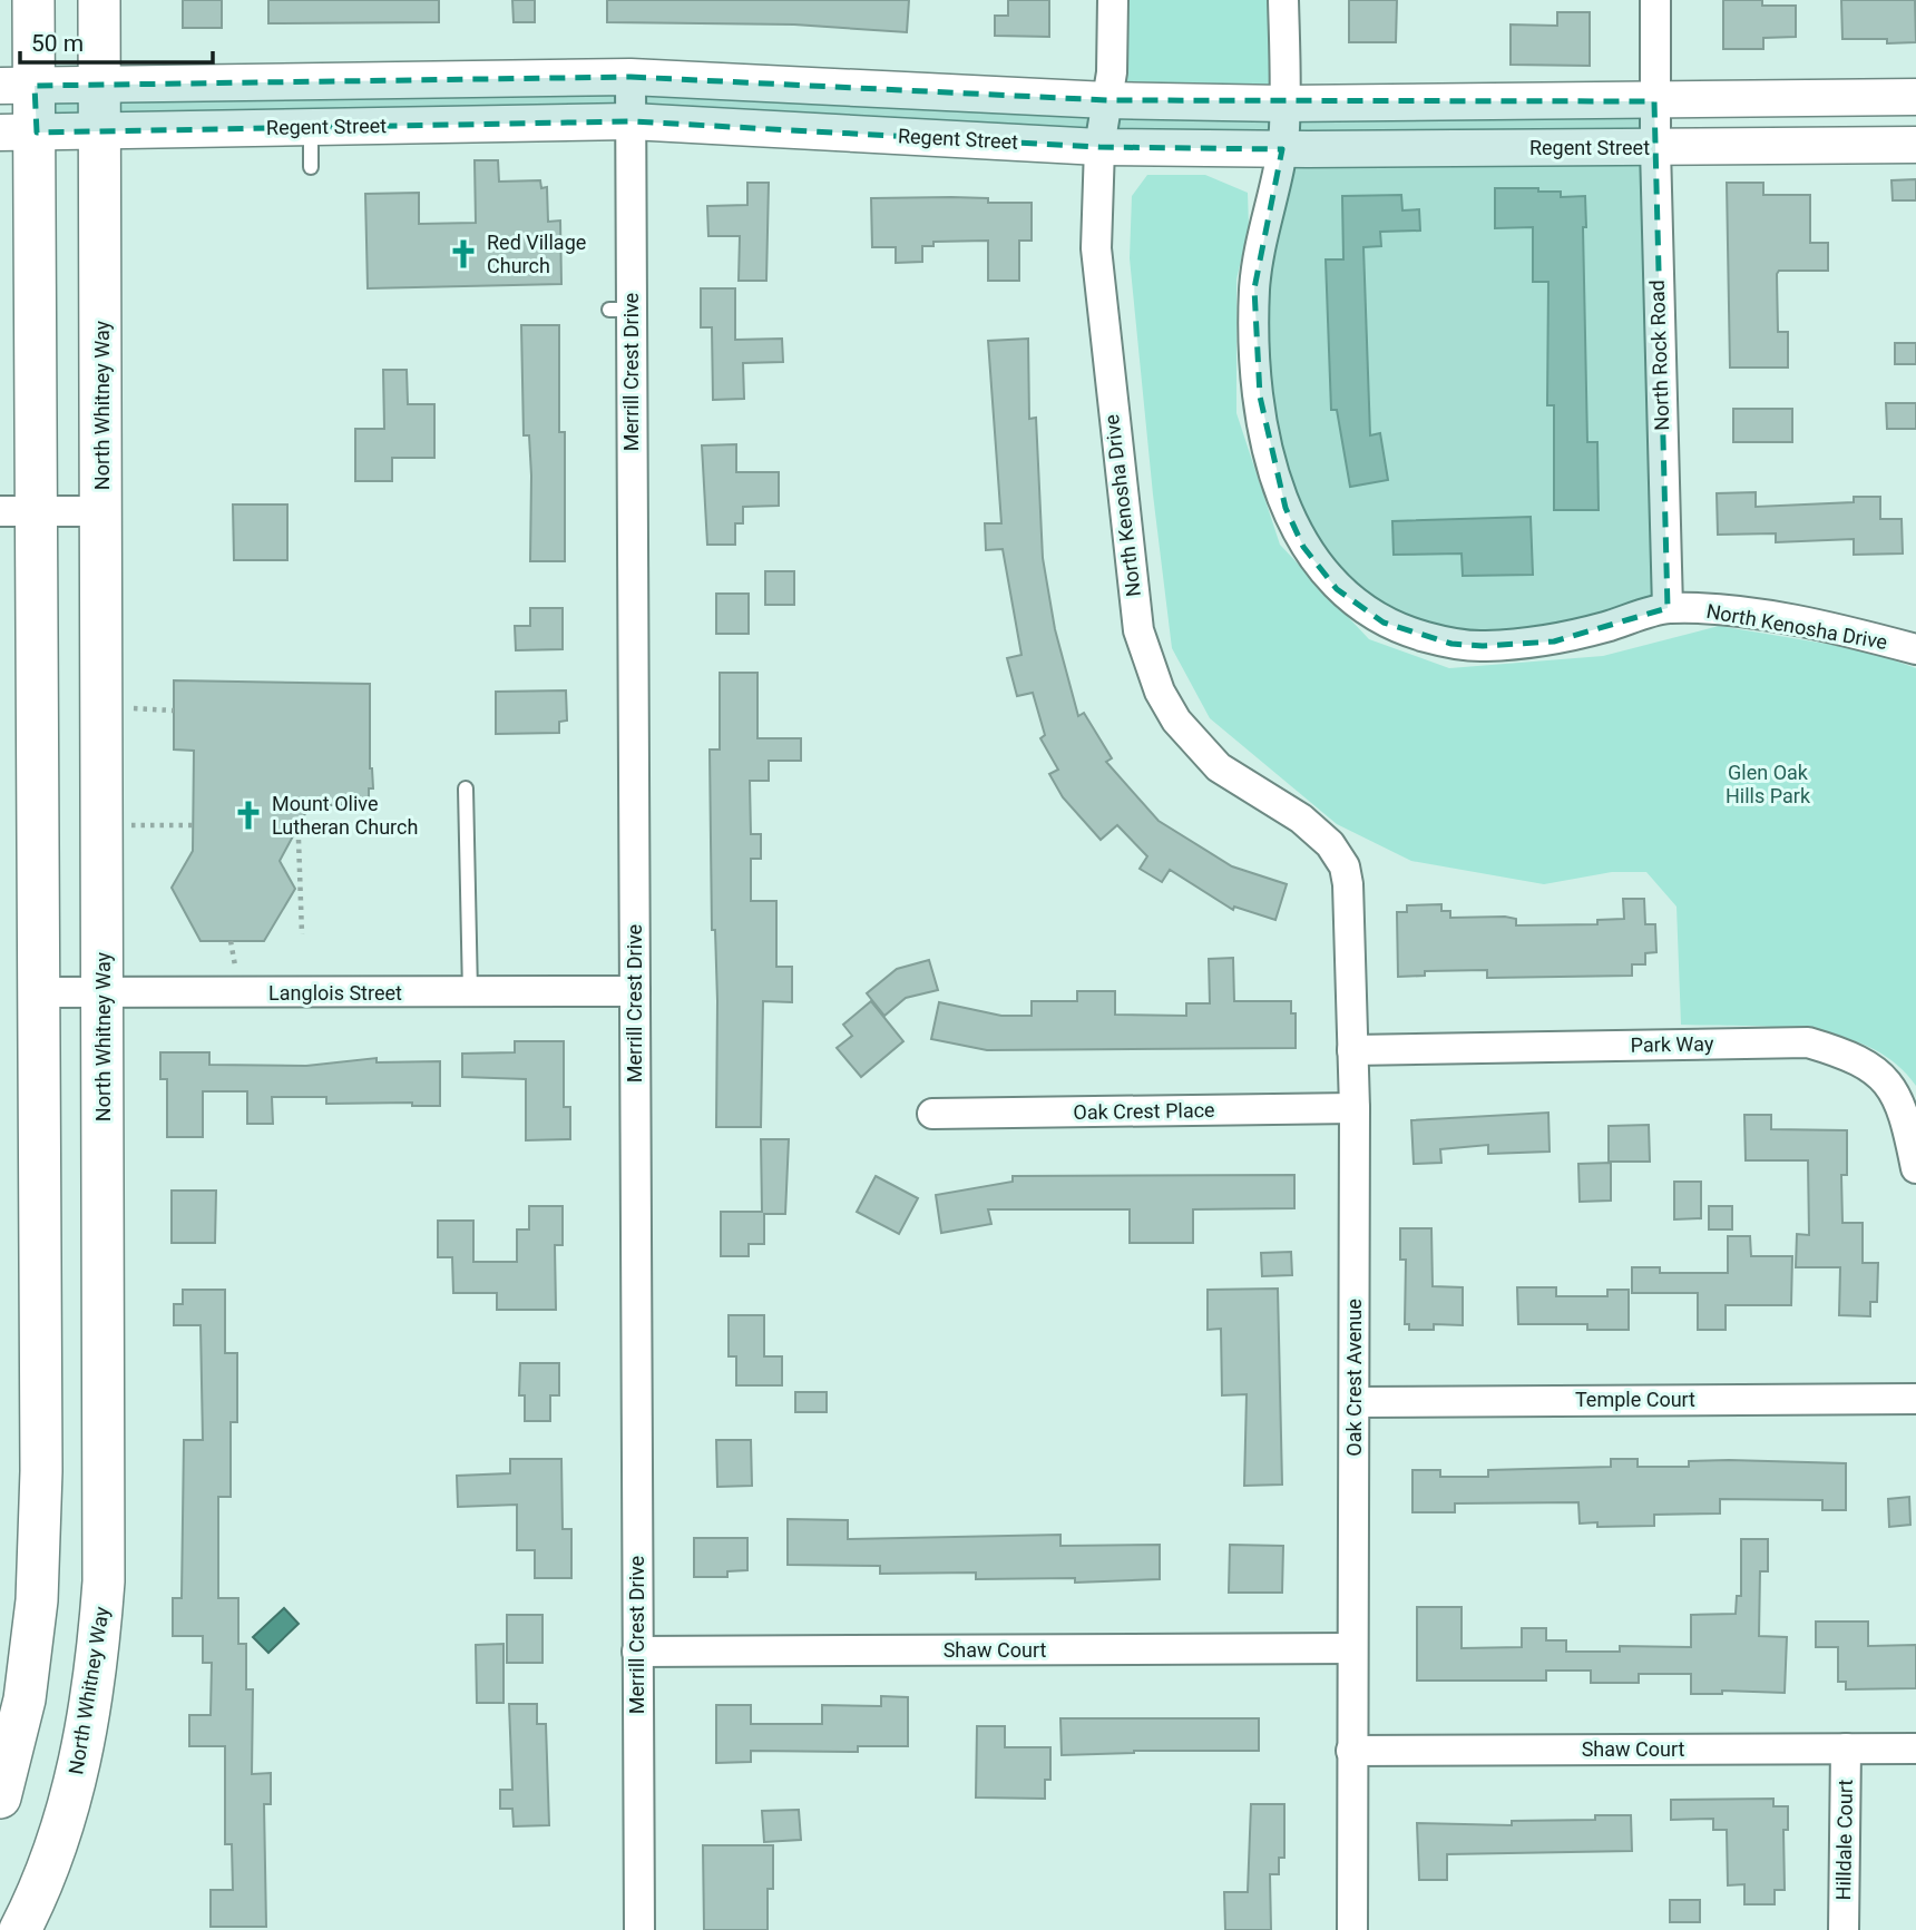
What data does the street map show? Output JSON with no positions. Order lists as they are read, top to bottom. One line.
{"streets":{"main road":["North Whitney Way"],"street":["Regent Street","North Rock Road","Merrill Crest Drive","North Kenosha Drive","Langlois Street","Park Way","Oak Crest Place","Oak Crest Avenue","Temple Court","Shaw Court","Hilldale Court"]},"crossings":[["Regent Street","North Rock Road"],["Regent Street","Merrill Crest Drive"],["Regent Street","North Whitney Way"],["Regent Street","North Kenosha Drive"],["North Rock Road","North Kenosha Drive"],["Merrill Crest Drive","Langlois Street"],["Merrill Crest Drive","Shaw Court"],["North Whitney Way","Langlois Street"],["North Kenosha Drive","Oak Crest Avenue"],["Park Way","Oak Crest Avenue"],["Oak Crest Place","Oak Crest Avenue"],["Oak Crest Avenue","Temple Court"],["Oak Crest Avenue","Shaw Court"],["Shaw Court","Hilldale Court"]],"parks":["Glen Oak Hills Park"],"places":{"church":["Red Village Church","Mount Olive Lutheran Church"]},"scale_bar":"50 m"}
